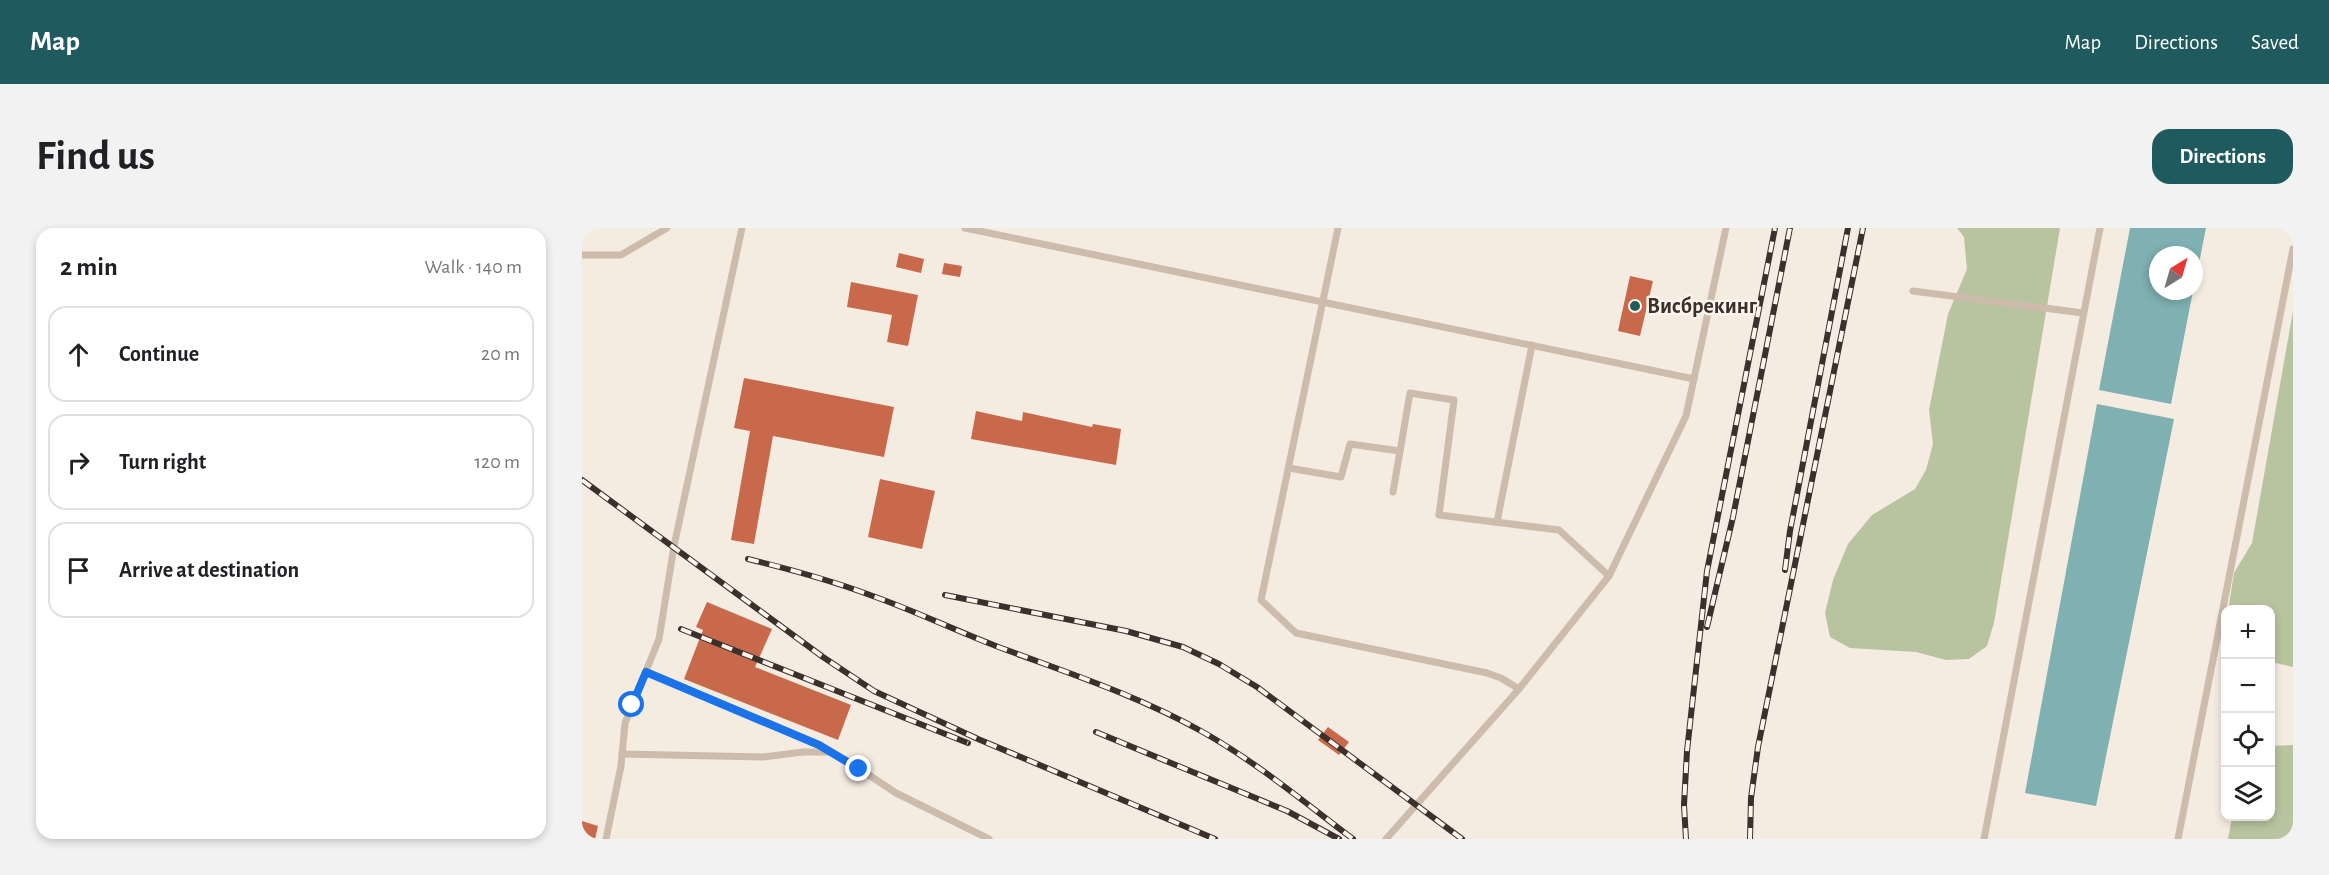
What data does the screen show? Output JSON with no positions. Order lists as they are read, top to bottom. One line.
{"places":["Висбрекинг"],"north":"top right","page":{"header":"Map","nav":["Map","Directions","Saved"],"buttons":"Directions","title":"Find us","heading":["2 min","Walk · 140 m"],"list":[["Continue","20 m"],["Turn right","120 m"],"Arrive at destination"],"map_buttons":["+","−"]}}
